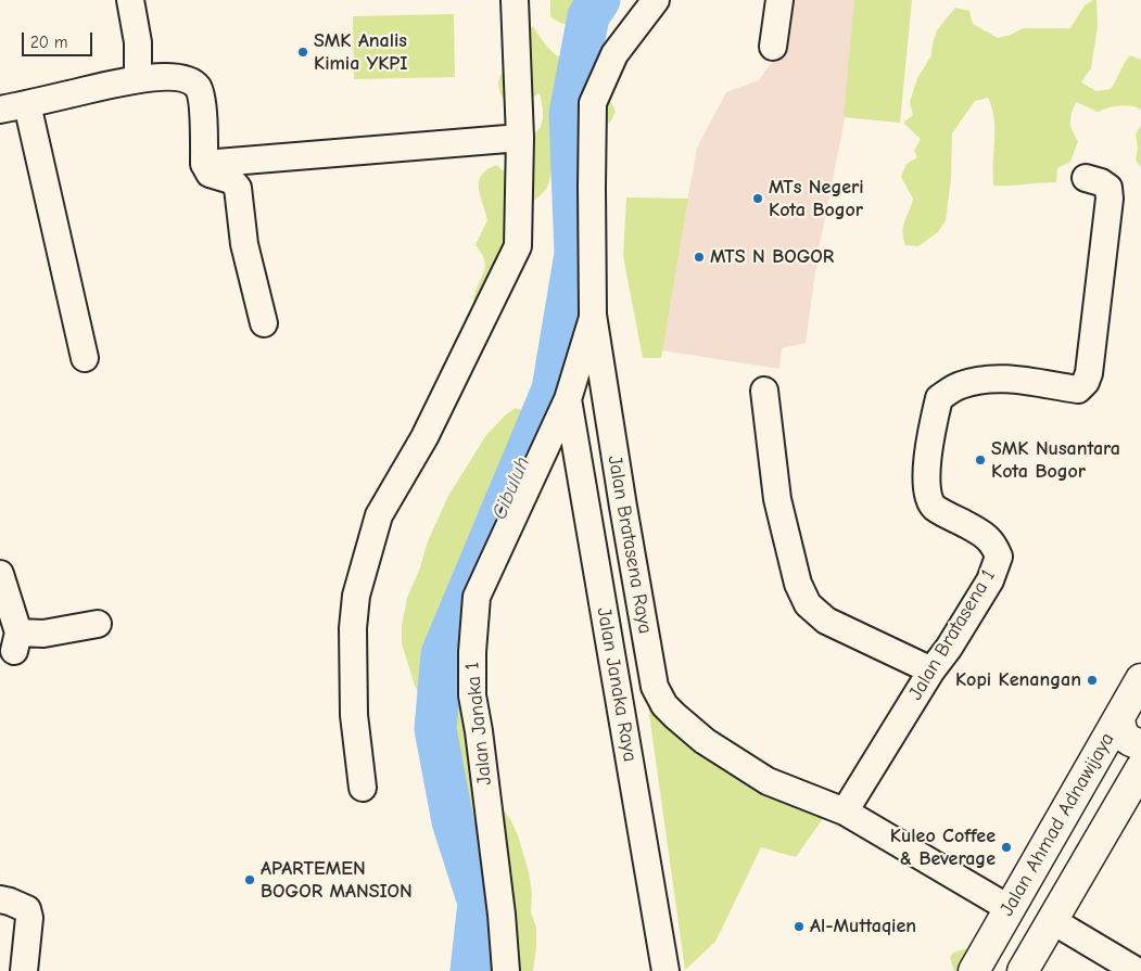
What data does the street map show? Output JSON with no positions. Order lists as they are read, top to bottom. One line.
{"streets":{"main road":["Jalan Ahmad Adnawijaya"],"street":["Jalan Bratasena Raya","Jalan Bratasena 1","Jalan Janaka Raya","Jalan Janaka 1"]},"crossings":[["Jalan Bratasena Raya","Jalan Bratasena 1"],["Jalan Bratasena Raya","Jalan Janaka 1"],["Jalan Bratasena Raya","Jalan Ahmad Adnawijaya"],["Jalan Janaka Raya","Jalan Janaka 1"]],"water":["Cibuluh"],"places":["SMK Analis Kimia YKPI","MTs Negeri Kota Bogor","MTS N BOGOR","SMK Nusantara Kota Bogor","Kopi Kenangan","Kuleo Coffee & Beverage","APARTEMEN BOGOR MANSION","Al-Muttaqien"],"scale_bar":"20 m"}
